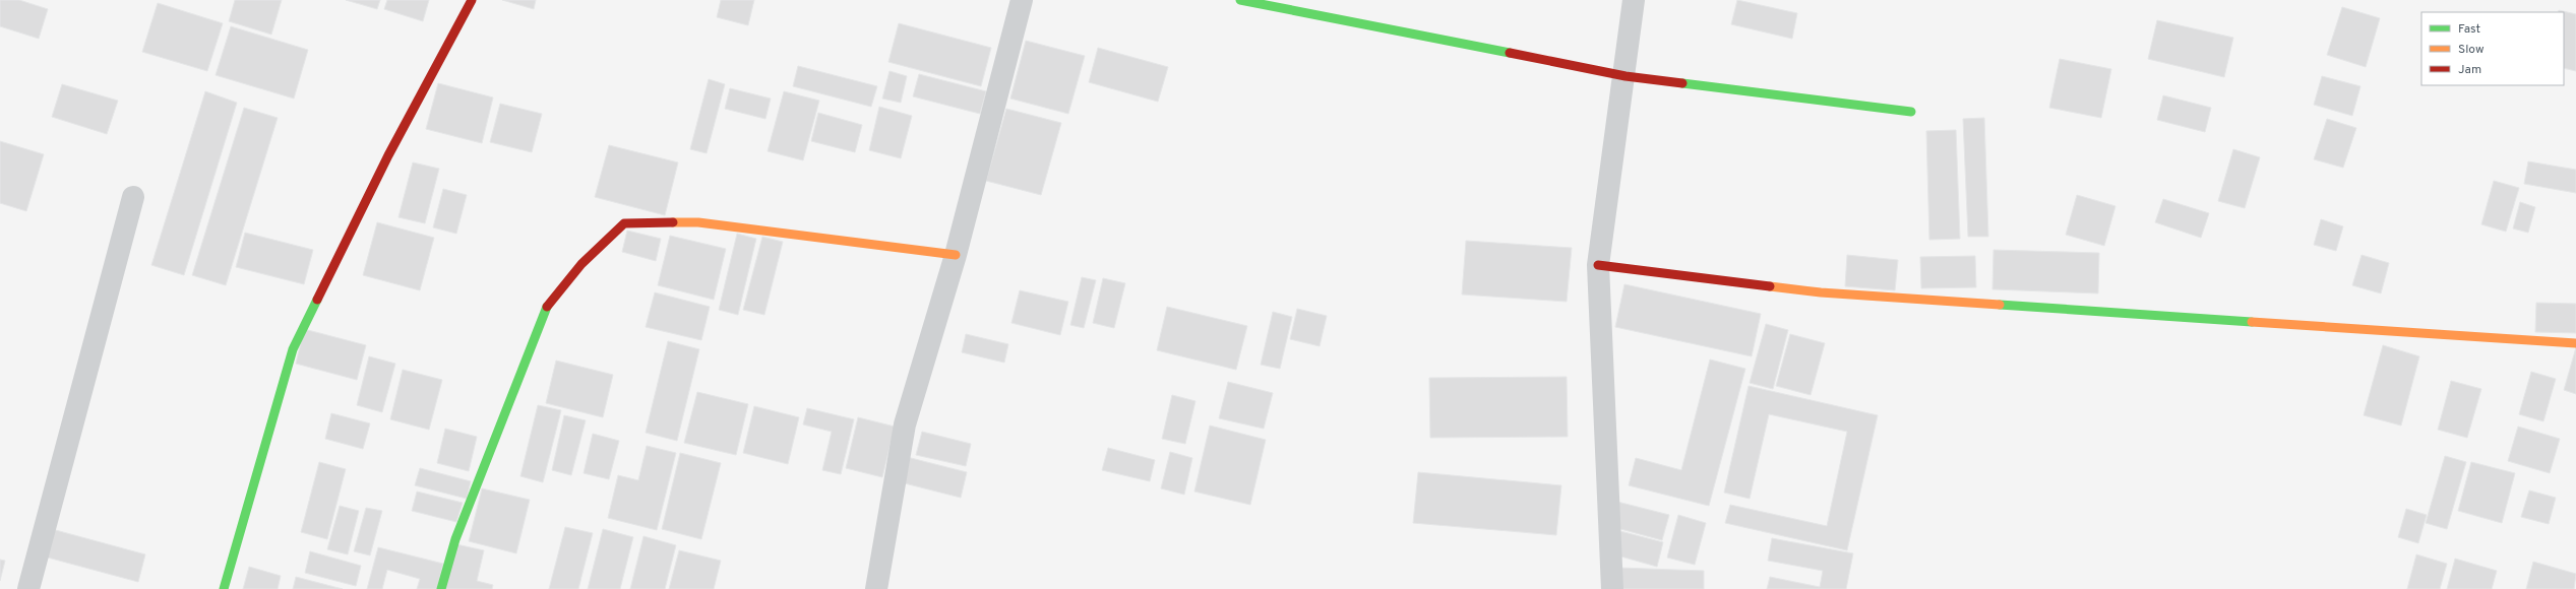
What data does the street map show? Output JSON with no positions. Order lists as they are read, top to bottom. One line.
{"legend":["Fast","Slow","Jam"]}
